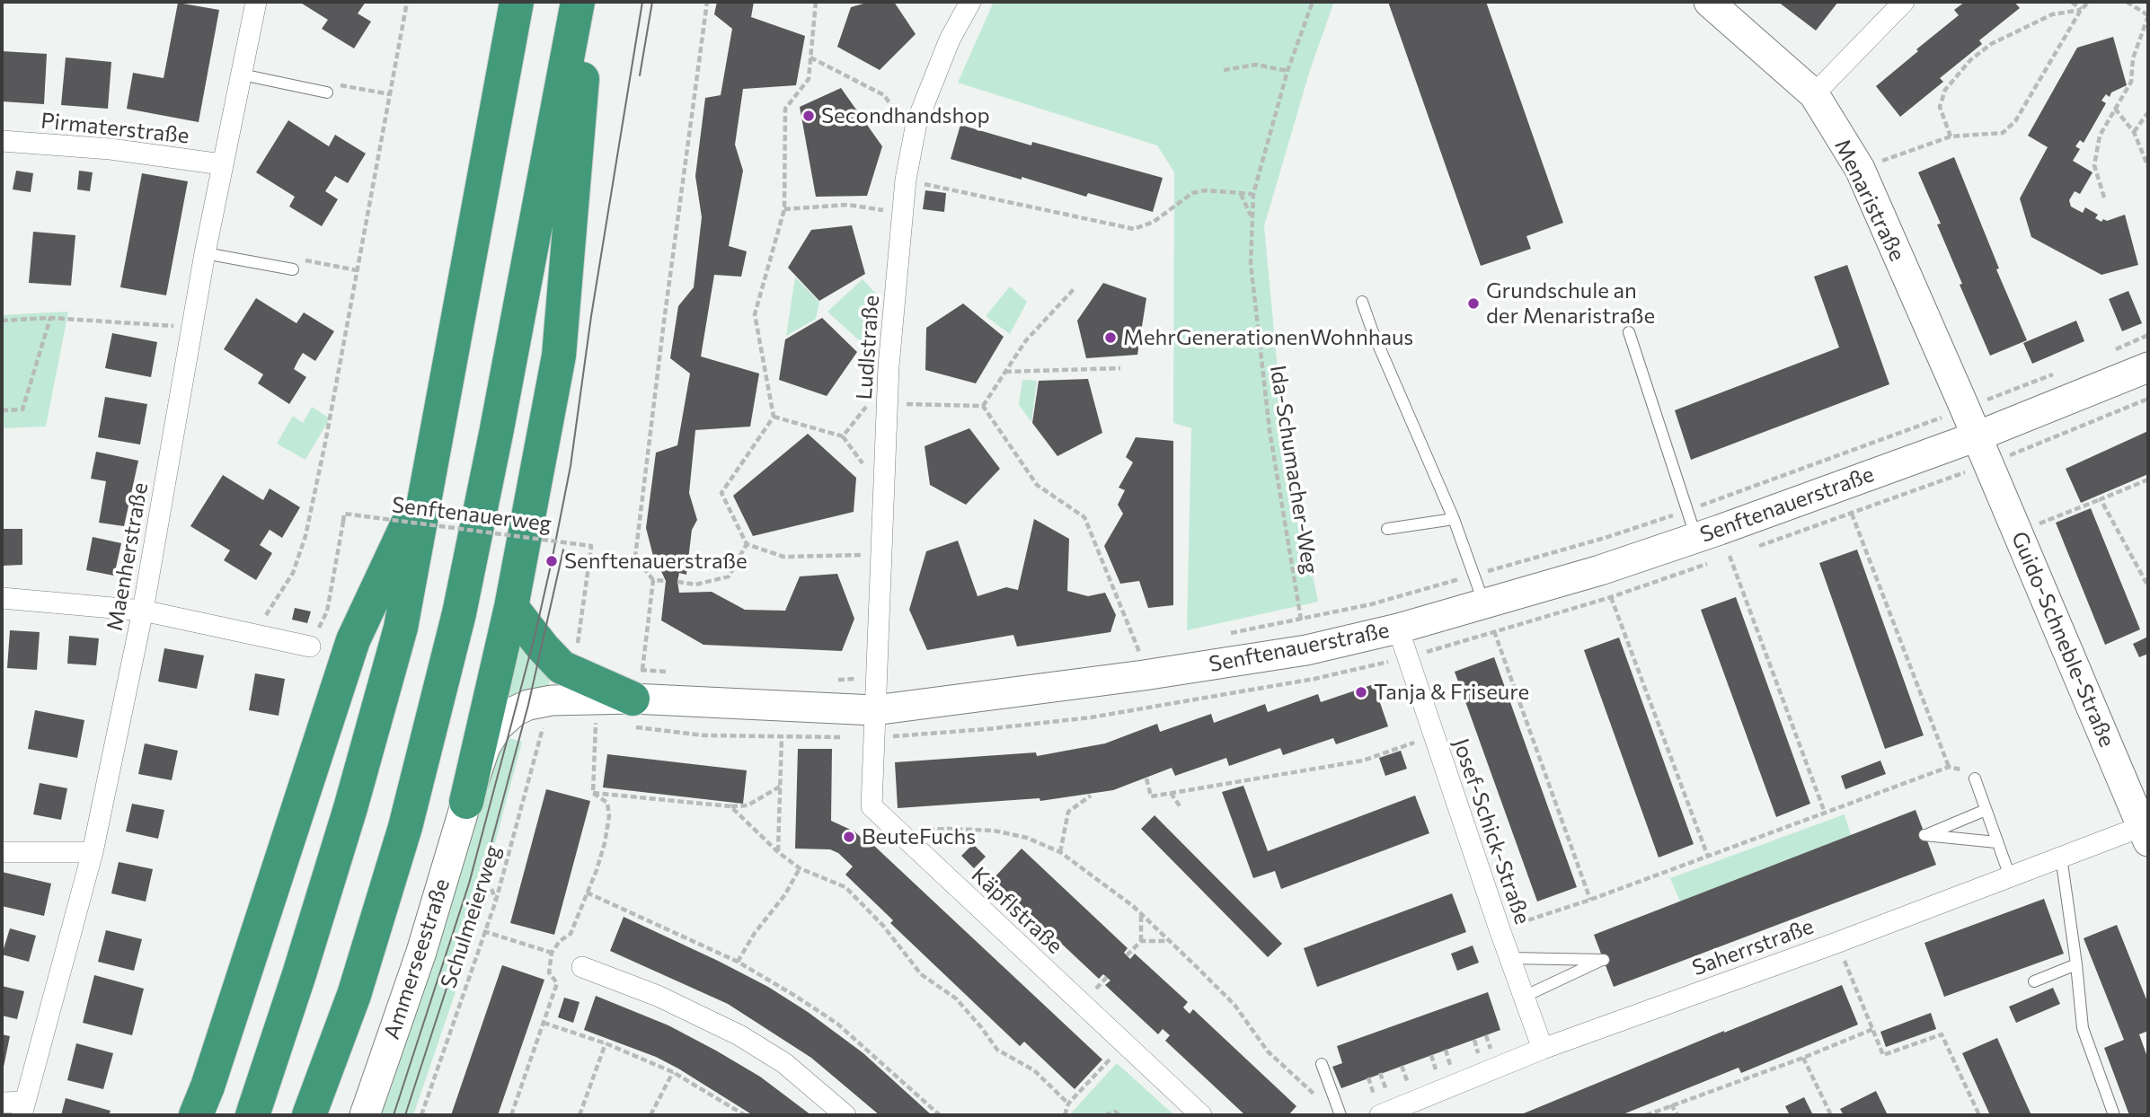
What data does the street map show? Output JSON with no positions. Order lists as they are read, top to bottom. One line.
{"streets":{"street":["Pirmaterstraße","Menaristraße","Ludlstraße","Senftenauerstraße","Maenherstraße","Guido-Schneble-Straße","Josef-Schick-Straße","Käpflstraße","Saherrstraße","Ammerseestraße"],"path":["Ida-Schumacher-Weg","Senftenauerweg","Schulmeierweg"]},"crossings":[["Pirmaterstraße","Maenherstraße"],["Menaristraße","Senftenauerstraße"],["Menaristraße","Guido-Schneble-Straße"],["Ludlstraße","Senftenauerstraße"],["Ludlstraße","Käpflstraße"],["Ida-Schumacher-Weg","Senftenauerstraße"],["Senftenauerstraße","Guido-Schneble-Straße"],["Senftenauerstraße","Josef-Schick-Straße"],["Senftenauerstraße","Käpflstraße"],["Senftenauerstraße","Ammerseestraße"],["Guido-Schneble-Straße","Saherrstraße"],["Josef-Schick-Straße","Saherrstraße"]],"places":["Secondhandshop","Grundschule an der Menaristraße","MehrGenerationenWohnhaus","Senftenauerstraße","Tanja & Friseure","BeuteFuchs"]}
